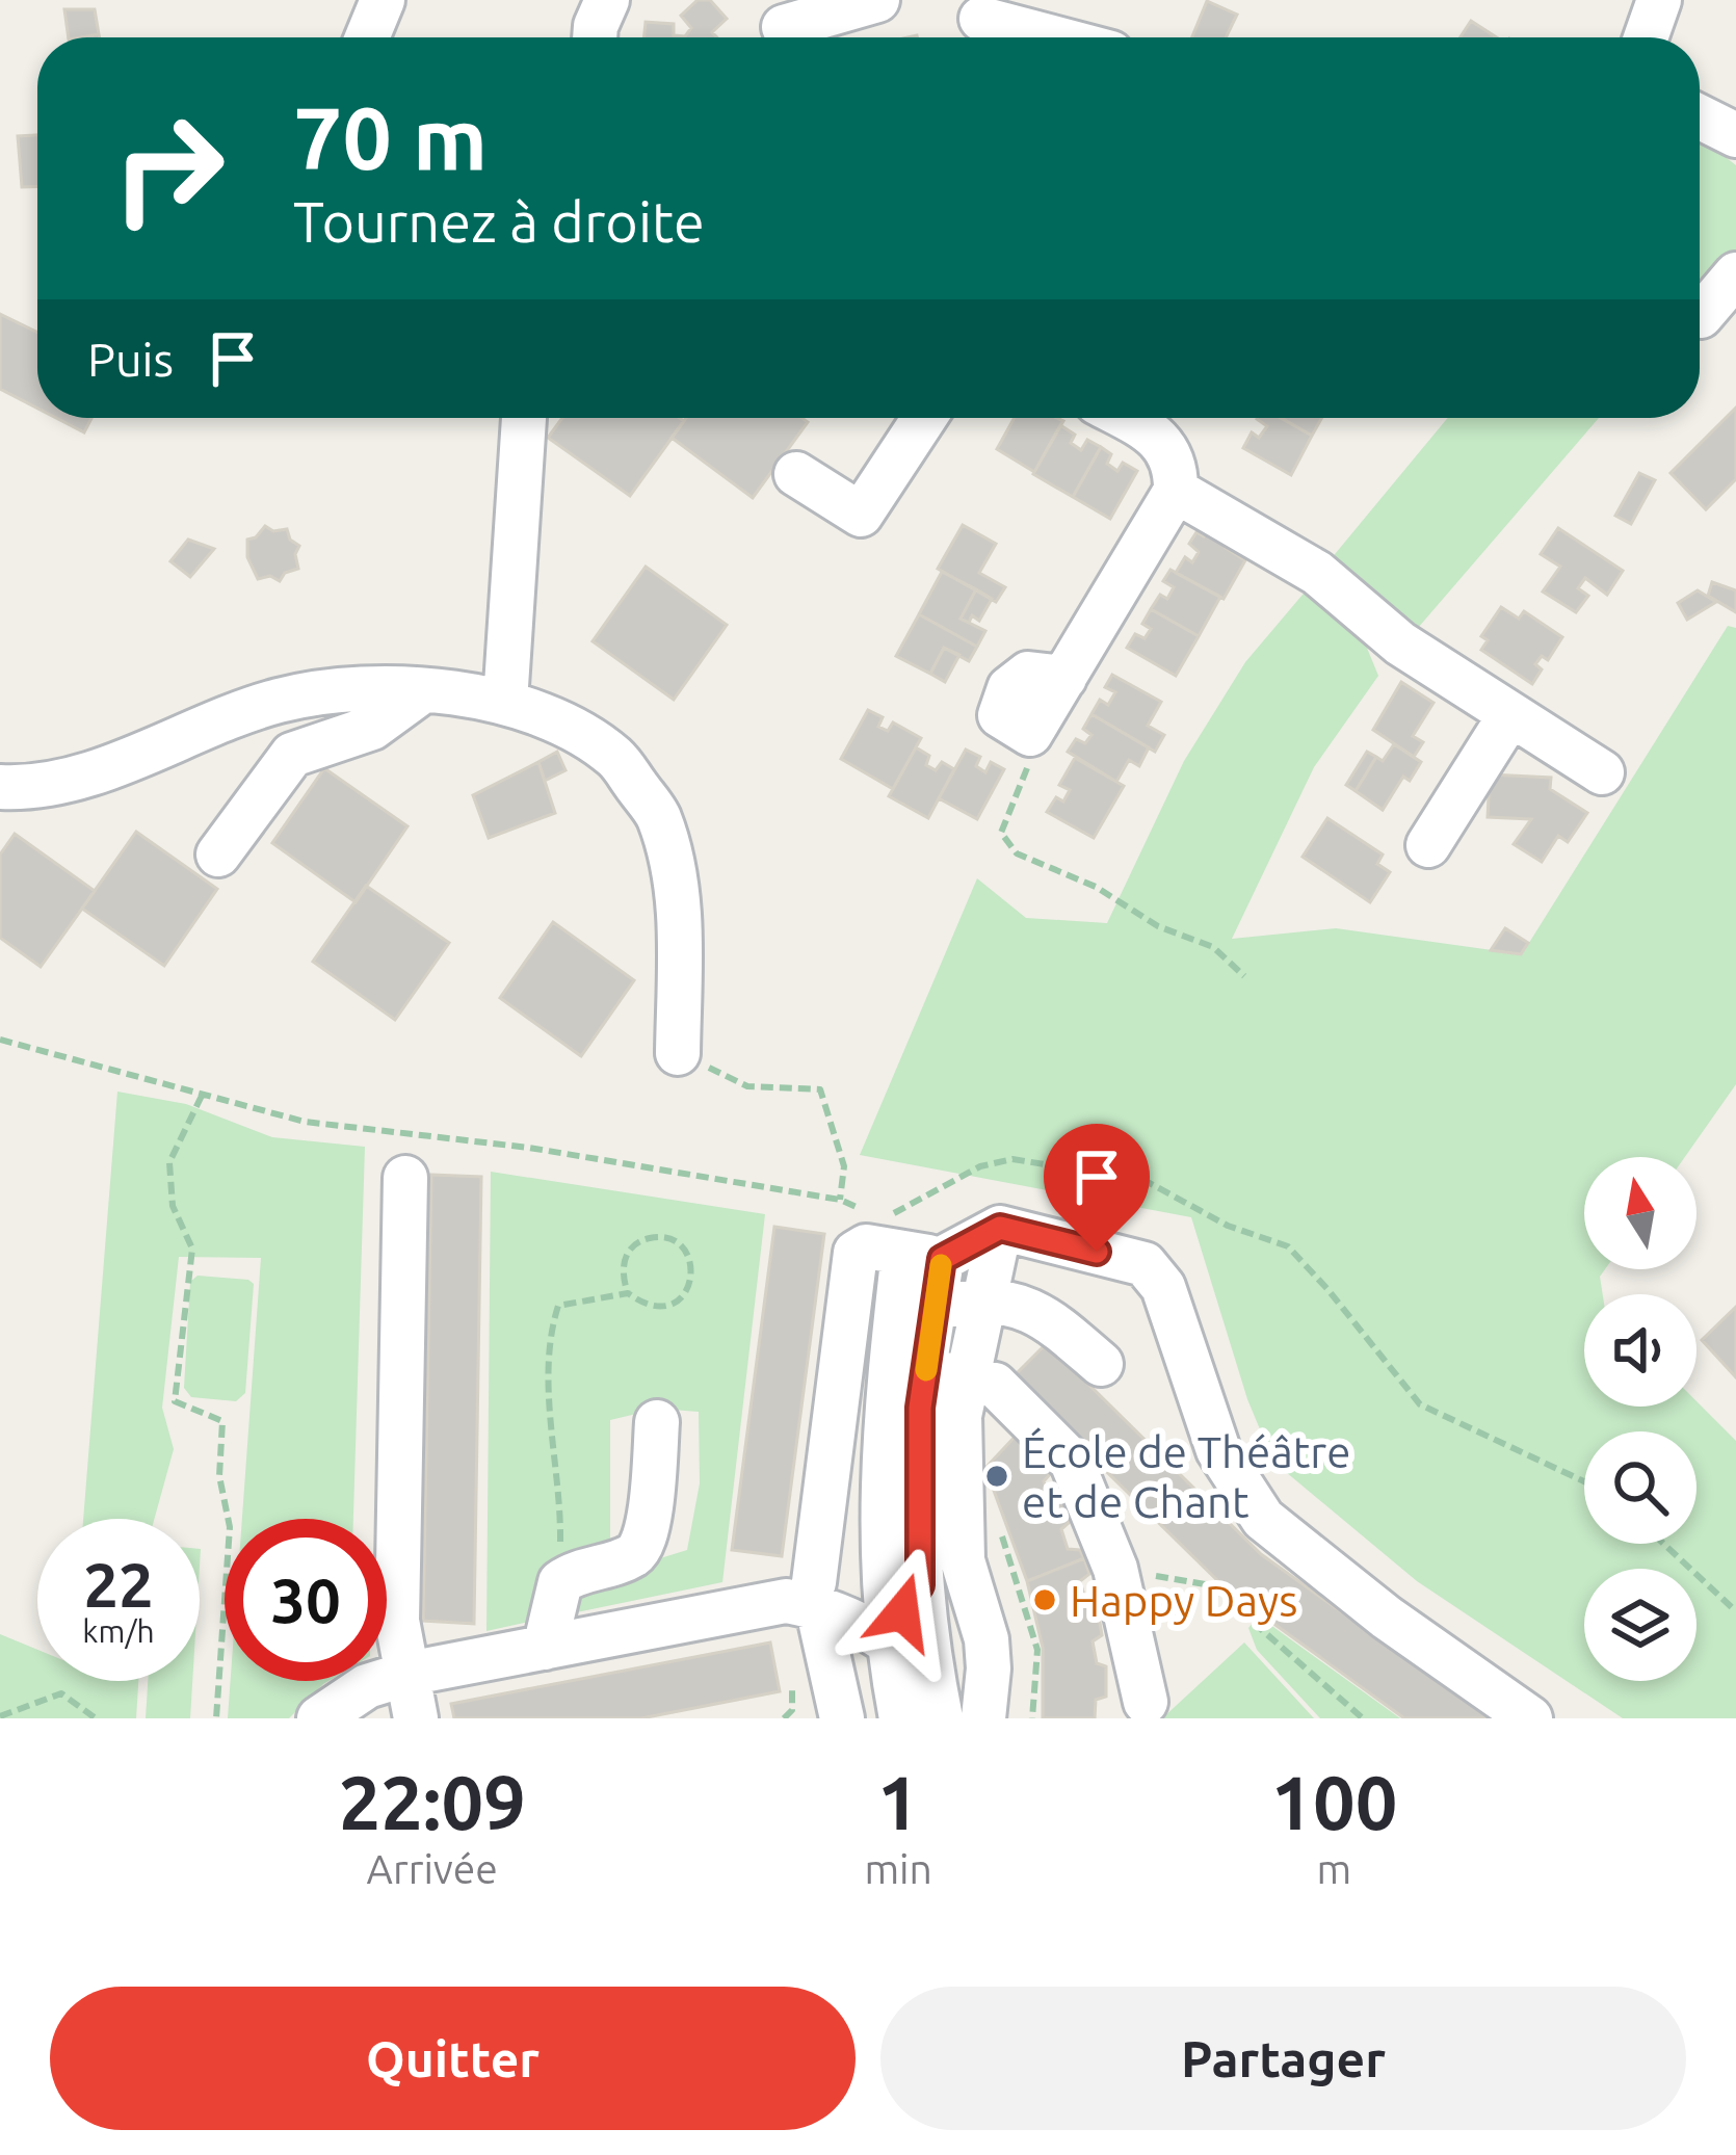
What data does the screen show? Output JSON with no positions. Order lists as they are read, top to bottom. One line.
{"places":["École de Théâtre et de Chant","Happy Days"],"north":"top","page":{"turn":["70 m","Tournez à droite"],"then":"Puis","speed":"22 km/h","limit":"30","eta":["22:09","Arrivée","1","min","100","m"],"buttons":["Quitter","Partager"]}}
